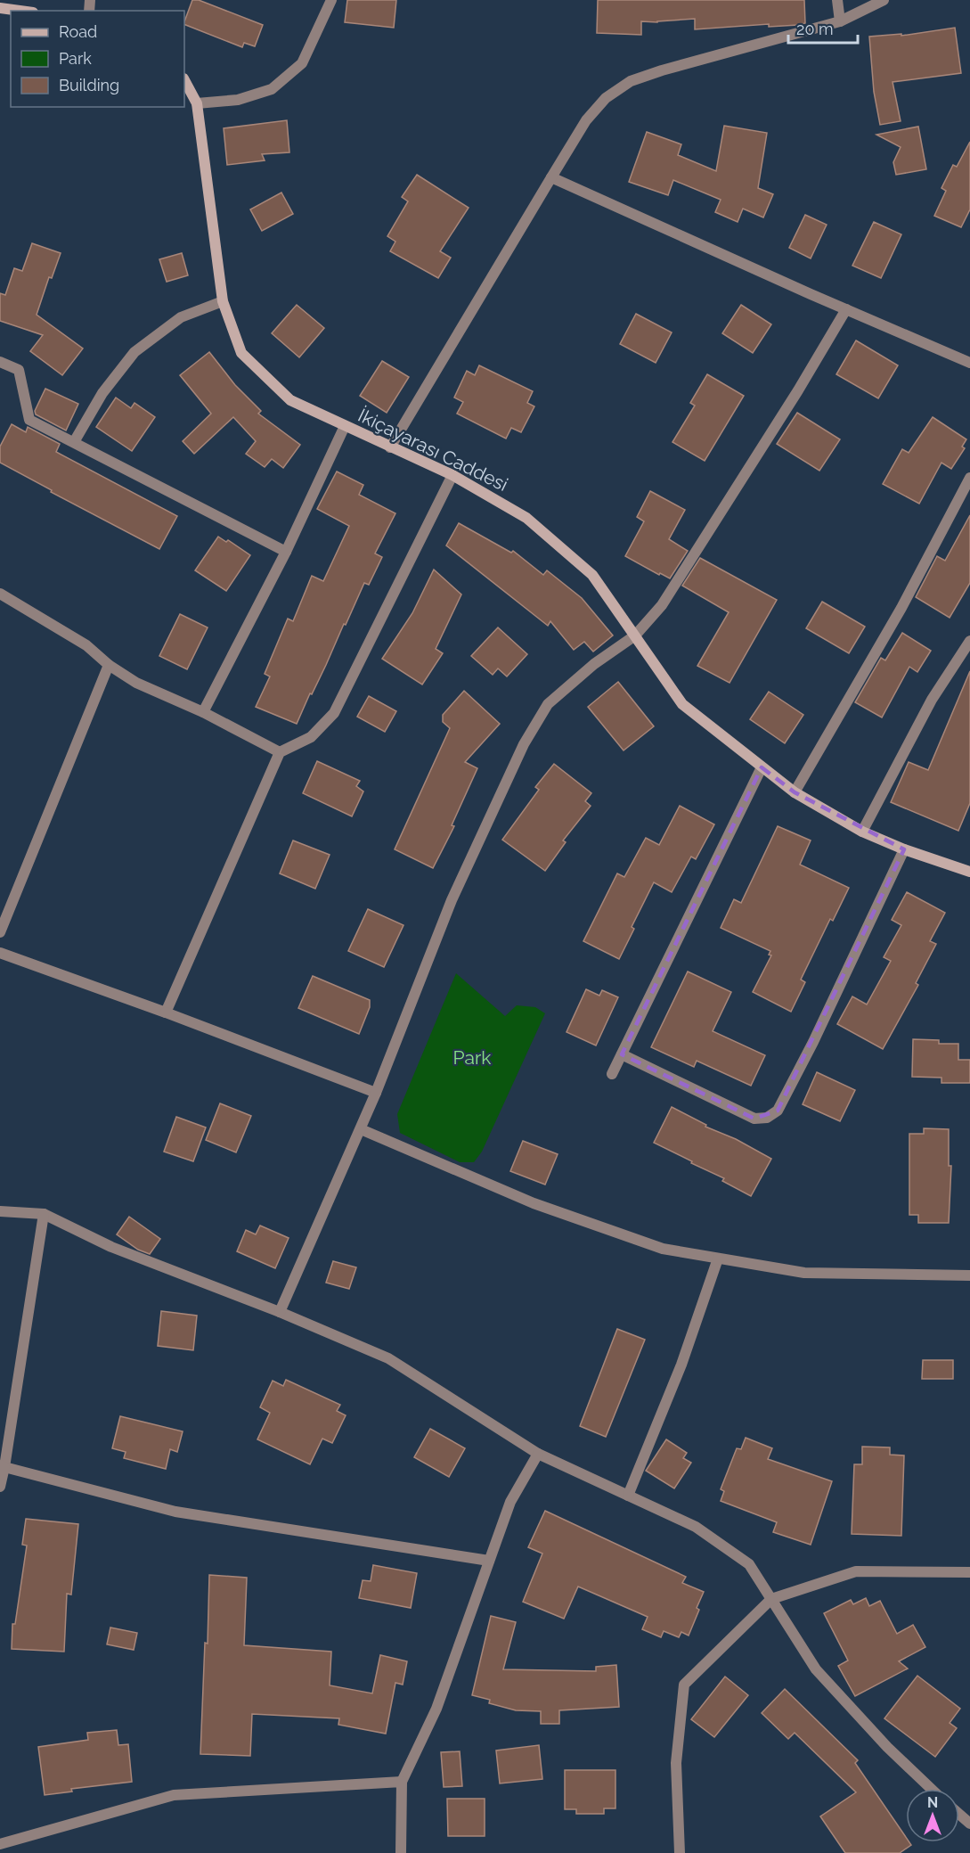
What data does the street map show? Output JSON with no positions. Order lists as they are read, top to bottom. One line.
{"streets":{"street":["İkiçayarası Caddesi"]},"parks":["Park"],"legend":["Road","Park","Building"],"scale_bar":"20 m","north":"top"}
